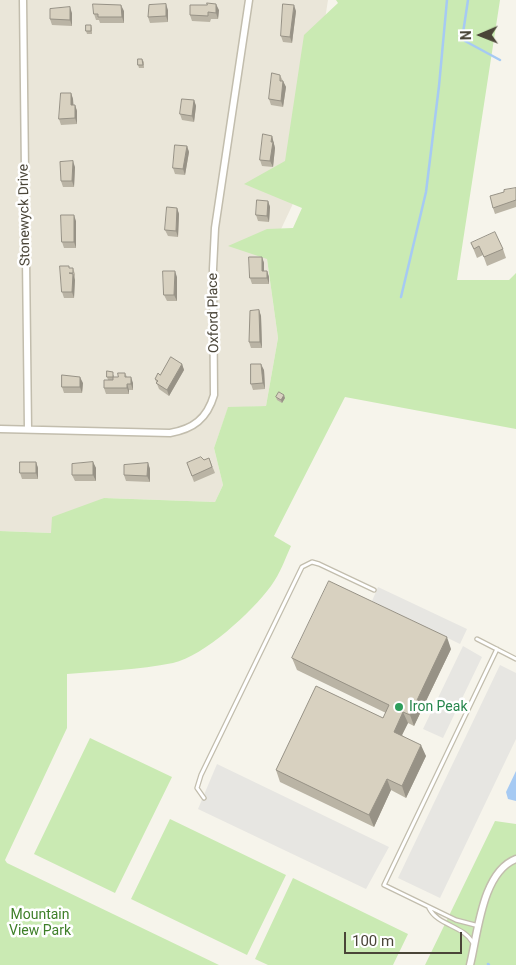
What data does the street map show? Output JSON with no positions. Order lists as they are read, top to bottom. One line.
{"streets":{"street":["Stonewyck Drive","Oxford Place"]},"crossings":[["Stonewyck Drive","Oxford Place"]],"parks":["Mountain View Park"],"places":["Iron Peak"],"scale_bar":"100 m","north":"left"}
